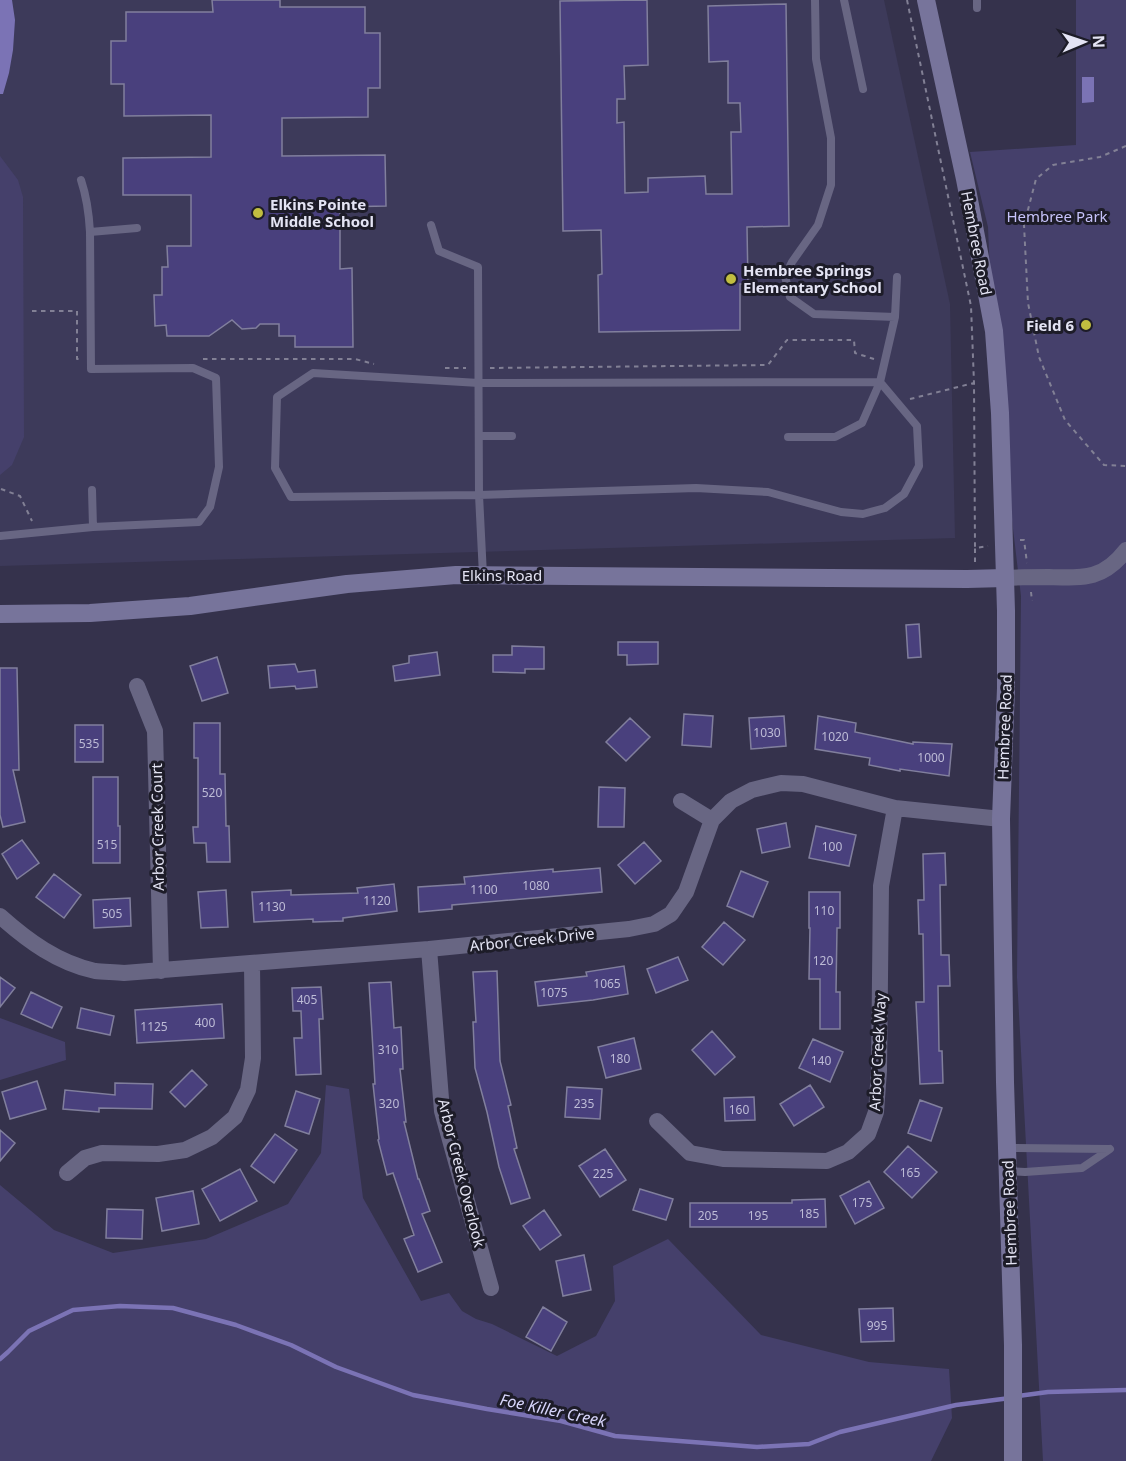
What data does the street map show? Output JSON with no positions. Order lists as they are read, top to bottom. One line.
{"streets":{"street":["Hembree Road","Elkins Road","Arbor Creek Court","Arbor Creek Drive","Arbor Creek Way","Arbor Creek Overlook"]},"crossings":[["Hembree Road","Elkins Road"],["Hembree Road","Arbor Creek Drive"],["Arbor Creek Court","Arbor Creek Drive"],["Arbor Creek Drive","Arbor Creek Way"],["Arbor Creek Drive","Arbor Creek Overlook"]],"water":["Foe Killer Creek"],"parks":["Hembree Park"],"places":["Elkins Pointe Middle School","Hembree Springs Elementary School","Field 6"],"house_numbers":["1030","1020","535","1000","520","515","100","1080","1100","1120","1130","110","505","120","1065","1075","405","400","1125","310","180","140","320","235","160","165","225","175","185","205","195","995"],"north":"right"}
